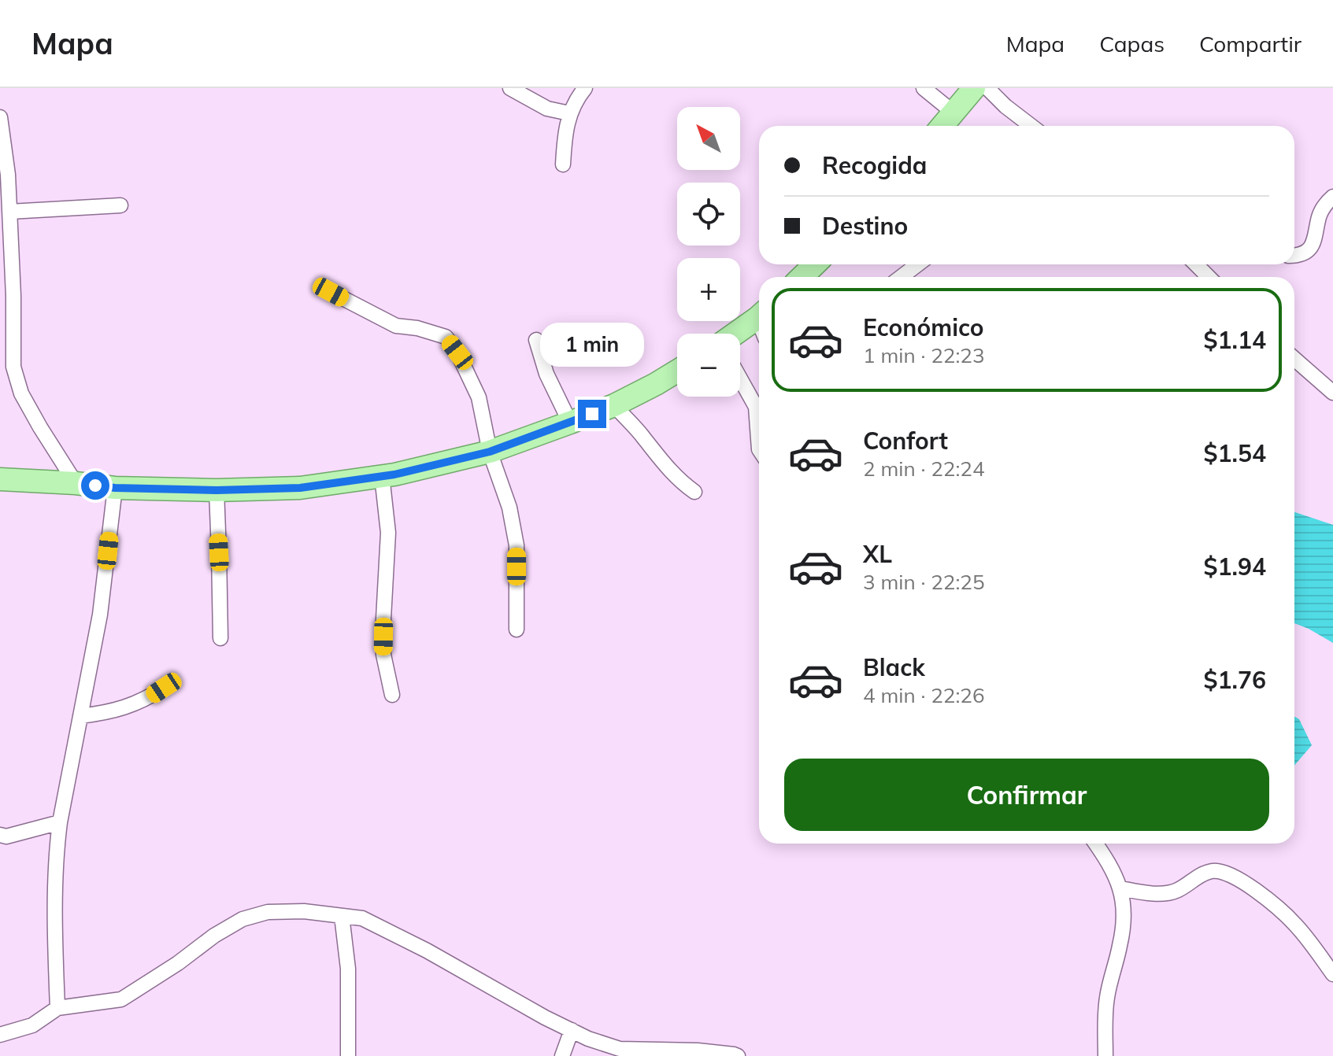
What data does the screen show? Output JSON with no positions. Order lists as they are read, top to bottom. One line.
{"north":"top left","page":{"header":"Mapa","nav":["Mapa","Capas","Compartir"],"map_buttons":["+","−"],"banner":["Recogida","Destino"],"list":[{"name":"Económico","note":"1 min · 22:23","value":"$1.14"},{"name":"Confort","note":"2 min · 22:24","value":"$1.54"},{"name":"XL","note":"3 min · 22:25","value":"$1.94"},{"name":"Black","note":"4 min · 22:26","value":"$1.76"}],"bubble":"1 min","buttons":"Confirmar"}}
